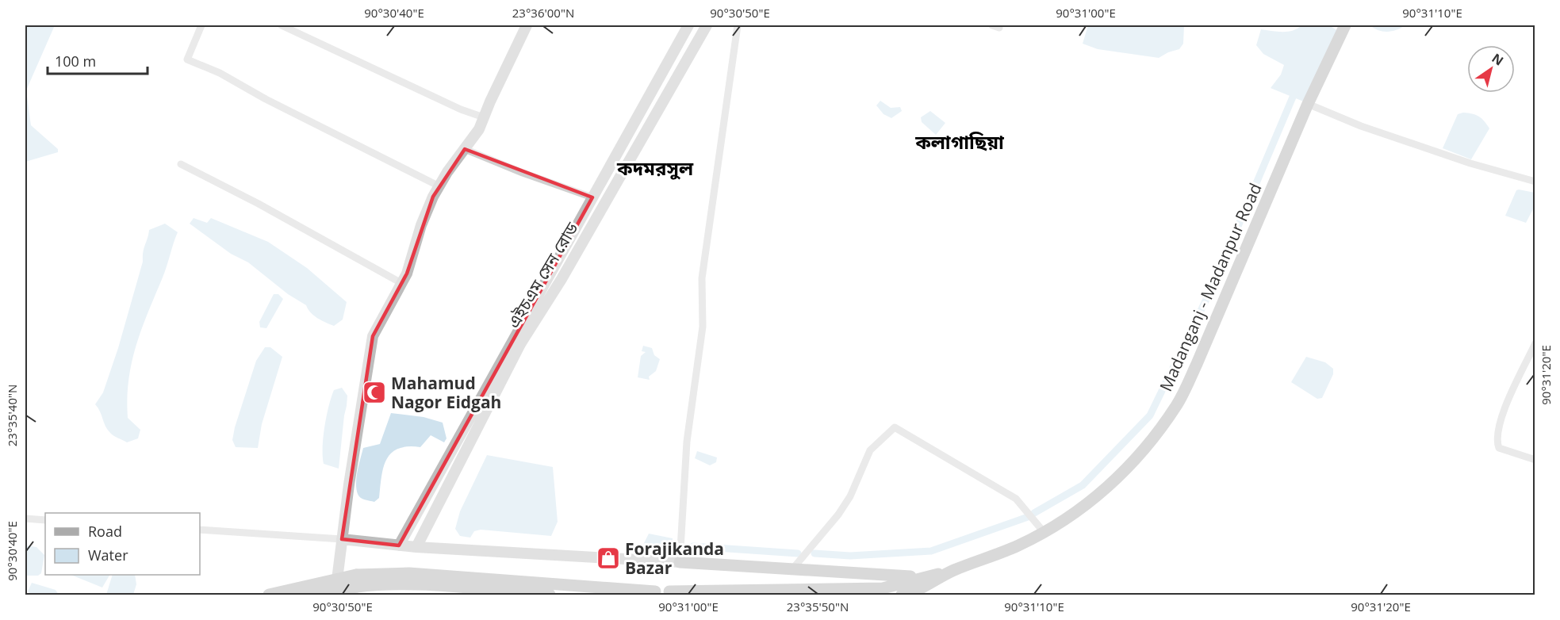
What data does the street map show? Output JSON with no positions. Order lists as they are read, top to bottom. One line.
{"streets":{"main road":["এইচএম সেন রোড","Madanganj - Madanpur Road"]},"districts":["কলাগাছিয়া","কদমরসুল"],"places":{"mosque":["Mahamud Nagor Eidgah"],"shop":["Forajikanda Bazar"]},"legend":["Road","Water"],"scale_bar":"100 m","north":"top right","coordinates":["90°30'40\"E","23°36'00\"N","90°30'50\"E","90°31'00\"E","90°31'10\"E","90°31'20\"E","23°35'40\"N","23°35'50\"N"]}
